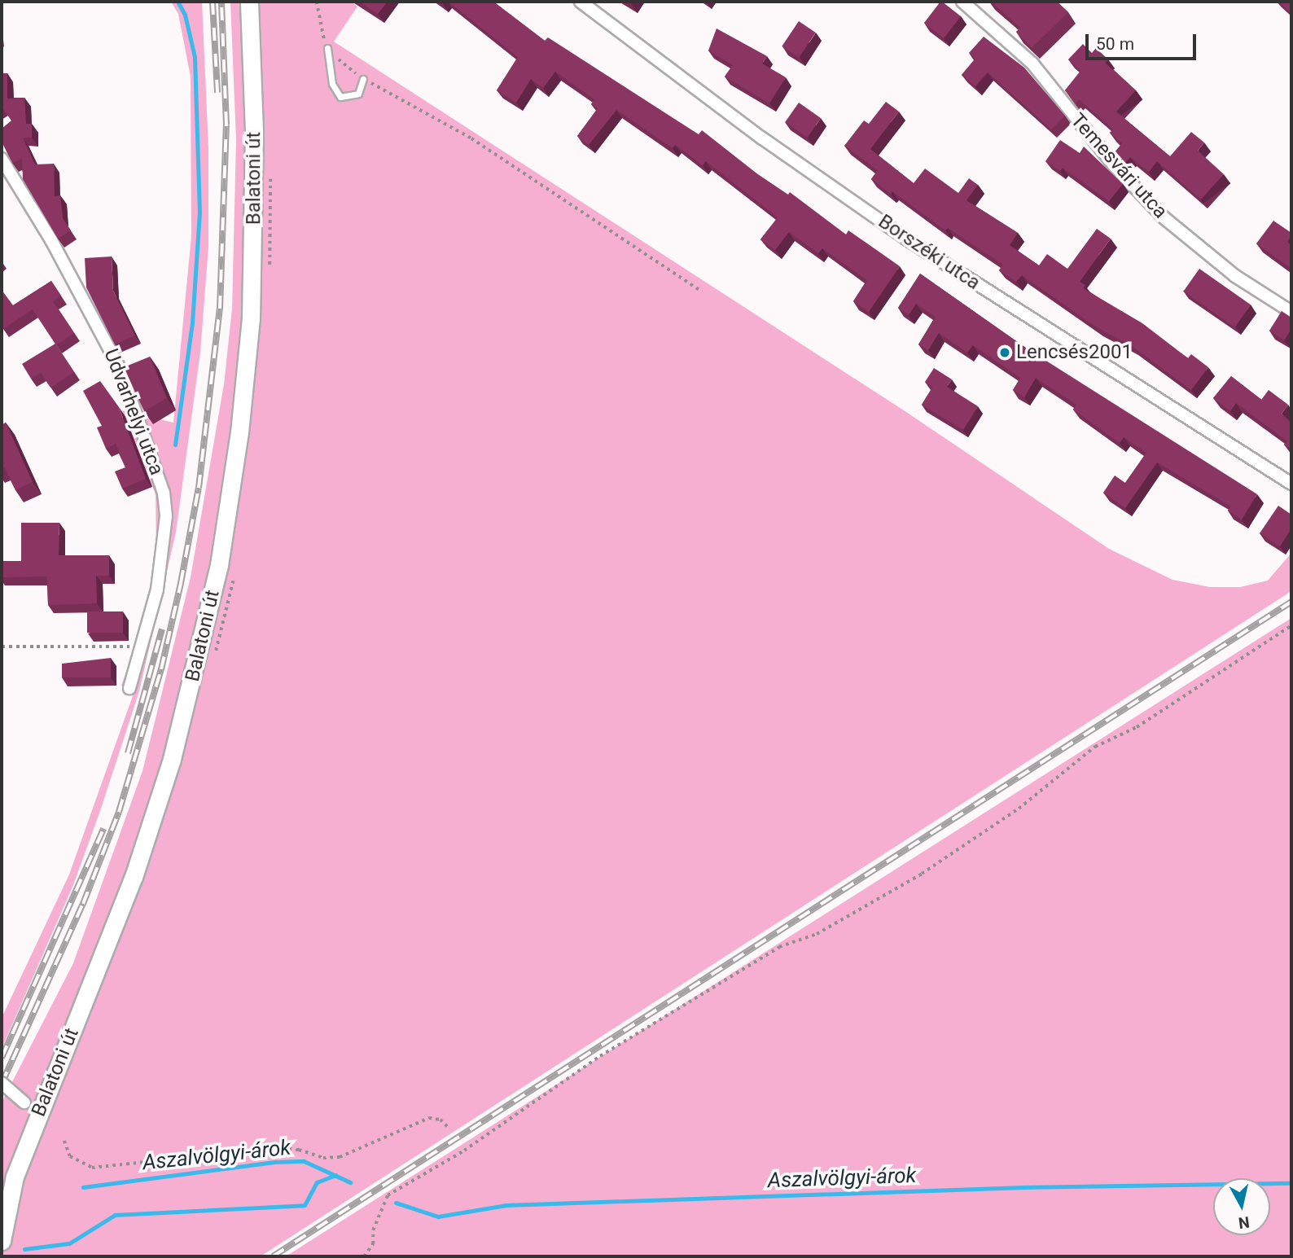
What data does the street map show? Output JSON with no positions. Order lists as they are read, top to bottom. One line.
{"streets":{"main road":["Balatoni út"],"street":["Temesvári utca","Borszéki utca","Udvarhelyi utca"]},"water":["Aszalvölgyi-árok"],"places":["Lencsés2001"],"scale_bar":"50 m","north":"bottom"}
